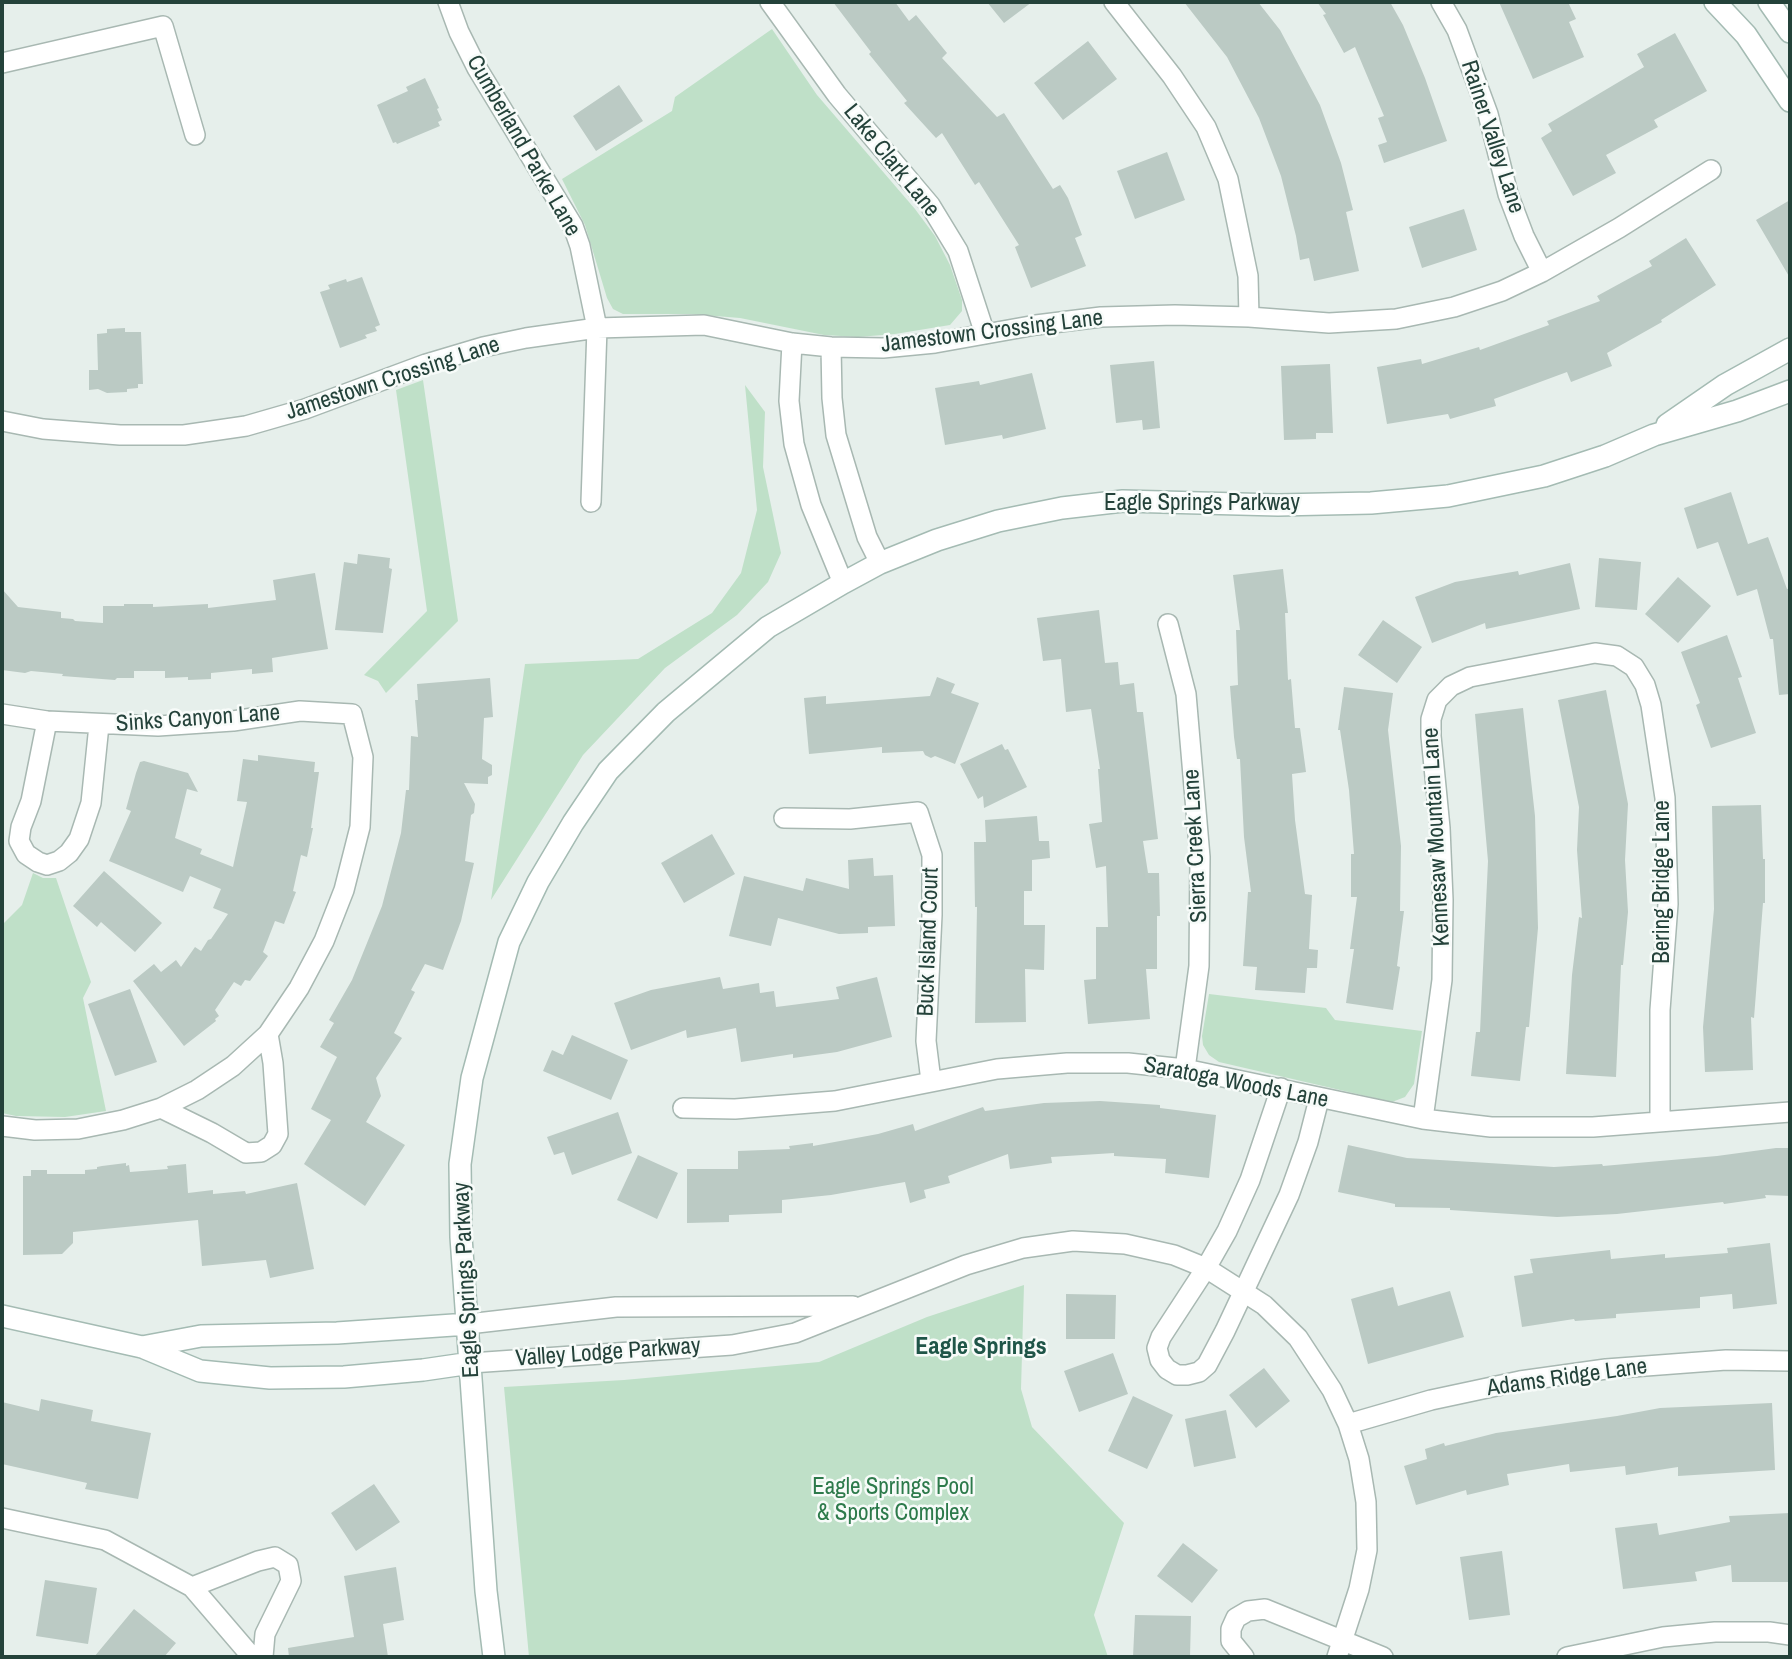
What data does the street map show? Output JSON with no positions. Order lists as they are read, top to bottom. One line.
{"streets":{"street":["Rainer Valley Lane","Cumberland Parke Lane","Lake Clark Lane","Jamestown Crossing Lane","Eagle Springs Parkway","Sinks Canyon Lane","Kennesaw Mountain Lane","Sierra Creek Lane","Bering Bridge Lane","Buck Island Court","Saratoga Woods Lane","Valley Lodge Parkway","Adams Ridge Lane"]},"crossings":[["Rainer Valley Lane","Jamestown Crossing Lane"],["Cumberland Parke Lane","Jamestown Crossing Lane"],["Lake Clark Lane","Jamestown Crossing Lane"],["Eagle Springs Parkway","Valley Lodge Parkway"],["Kennesaw Mountain Lane","Bering Bridge Lane"],["Kennesaw Mountain Lane","Saratoga Woods Lane"],["Sierra Creek Lane","Saratoga Woods Lane"],["Bering Bridge Lane","Saratoga Woods Lane"],["Buck Island Court","Saratoga Woods Lane"],["Valley Lodge Parkway","Adams Ridge Lane"]],"districts":["Eagle Springs"],"parks":["Eagle Springs Pool & Sports Complex"]}
